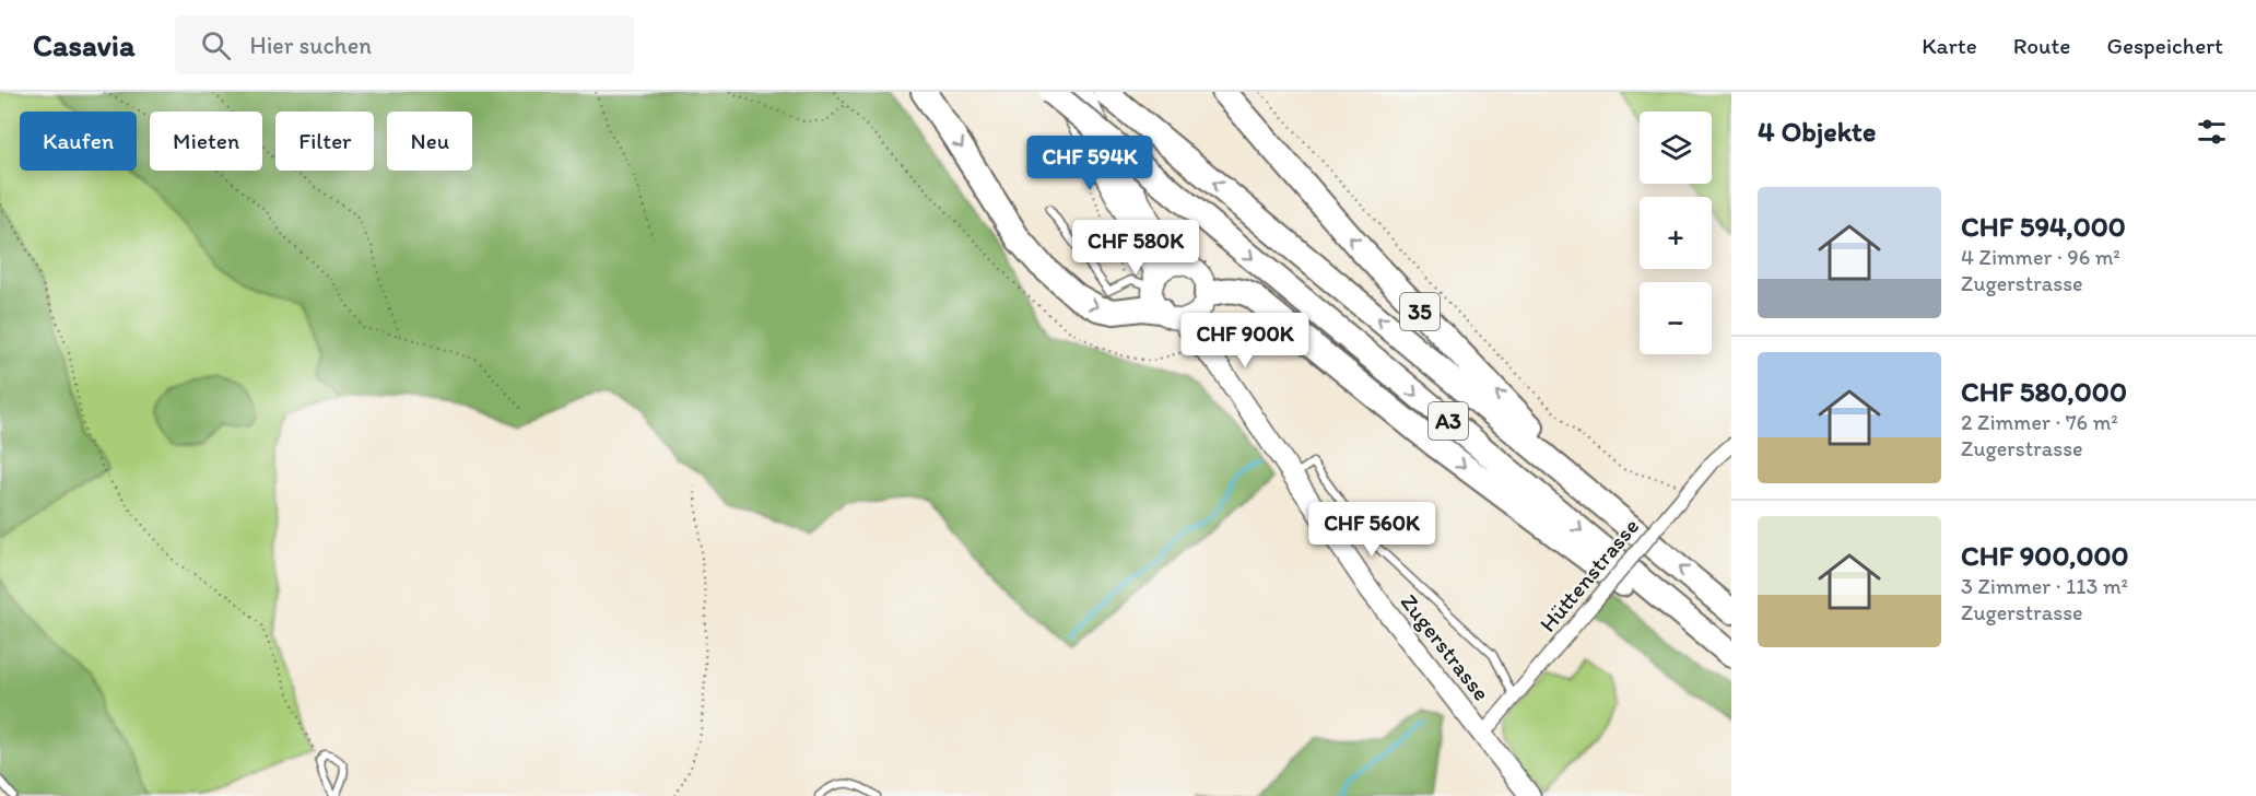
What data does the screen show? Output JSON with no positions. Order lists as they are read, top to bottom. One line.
{"streets":{"highway":["35","A3"],"main road":["Zugerstrasse"],"street":["Hüttenstrasse"]},"crossings":[["35","A3"],["Hüttenstrasse","Zugerstrasse"]],"page":{"header":"Casavia","search":"Hier suchen","nav":["Karte","Route","Gespeichert"],"heading":"4 Objekte","map_buttons":["+","−"],"chip":["Kaufen","Mieten","Filter","Neu"],"price":["CHF 594K","CHF 580K","CHF 900K","CHF 560K"],"list":[{"name":"CHF 594,000","note":"4 Zimmer · 96 m² · Zugerstrasse"},{"name":"CHF 580,000","note":"2 Zimmer · 76 m² · Zugerstrasse"},{"name":"CHF 900,000","note":"3 Zimmer · 113 m² · Zugerstrasse"}]}}
